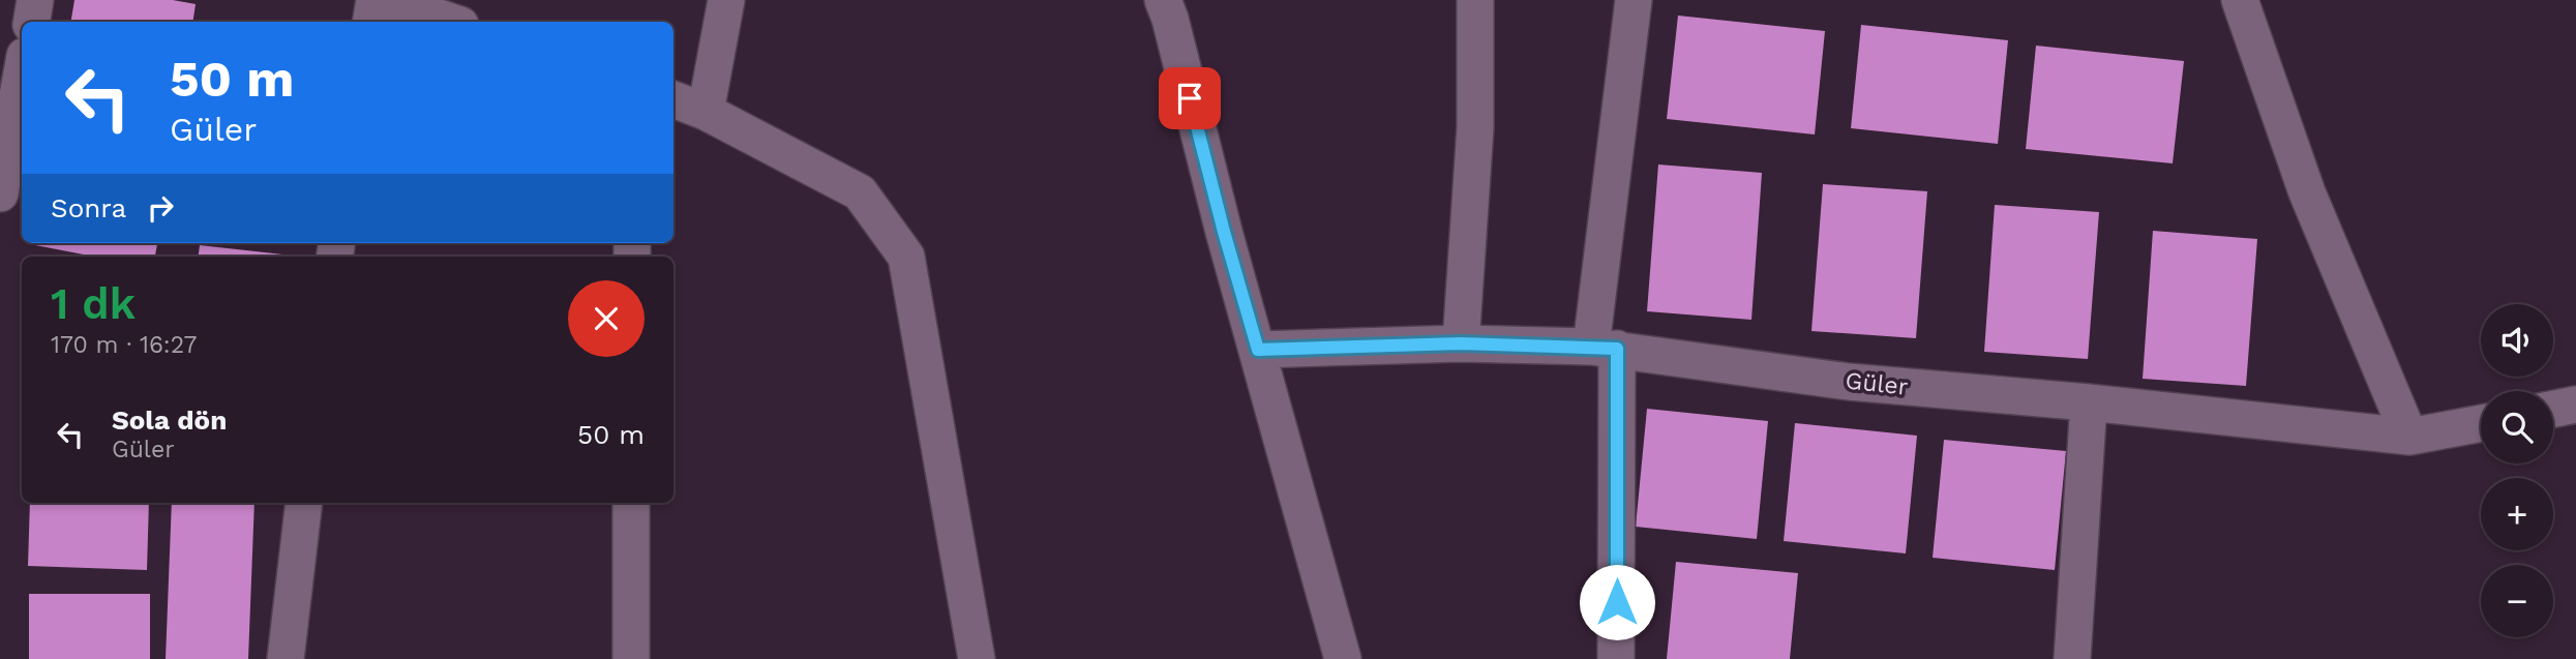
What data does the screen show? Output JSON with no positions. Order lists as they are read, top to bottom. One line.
{"streets":{"street":["Güler"]},"page":{"turn":["50 m","Güler"],"then":"Sonra","heading":["1 dk","170 m · 16:27"],"map_buttons":["+","−"],"list":[{"name":"Sola dön","note":"Güler","value":"50 m"}]}}
